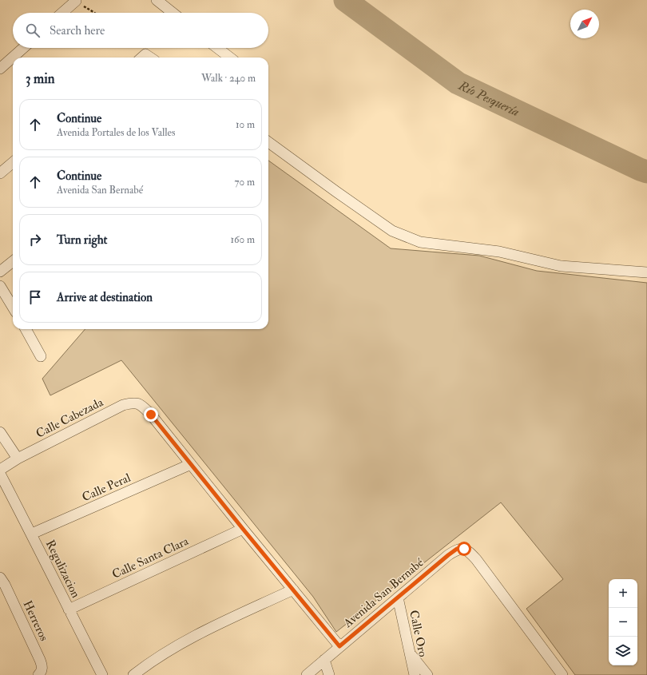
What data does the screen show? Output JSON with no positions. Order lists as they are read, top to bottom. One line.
{"streets":{"street":["Calle Cabezada","Calle Peral","Calle Santa Clara","Regulizacion","Avenida San Bernabé","Herreros","Calle Oro"]},"crossings":[["Calle Cabezada","Calle Peral"],["Calle Cabezada","Calle Santa Clara"],["Calle Cabezada","Avenida San Bernabé"],["Calle Peral","Regulizacion"],["Calle Santa Clara","Regulizacion"],["Avenida San Bernabé","Calle Oro"]],"water":["Río Pesquería"],"north":"top right","page":{"search":"Search here","heading":["3 min","Walk · 240 m"],"list":[["Continue","Avenida Portales de los Valles","10 m"],["Continue","Avenida San Bernabé","70 m"],["Turn right","160 m"],"Arrive at destination"],"map_buttons":["+","−"]}}
